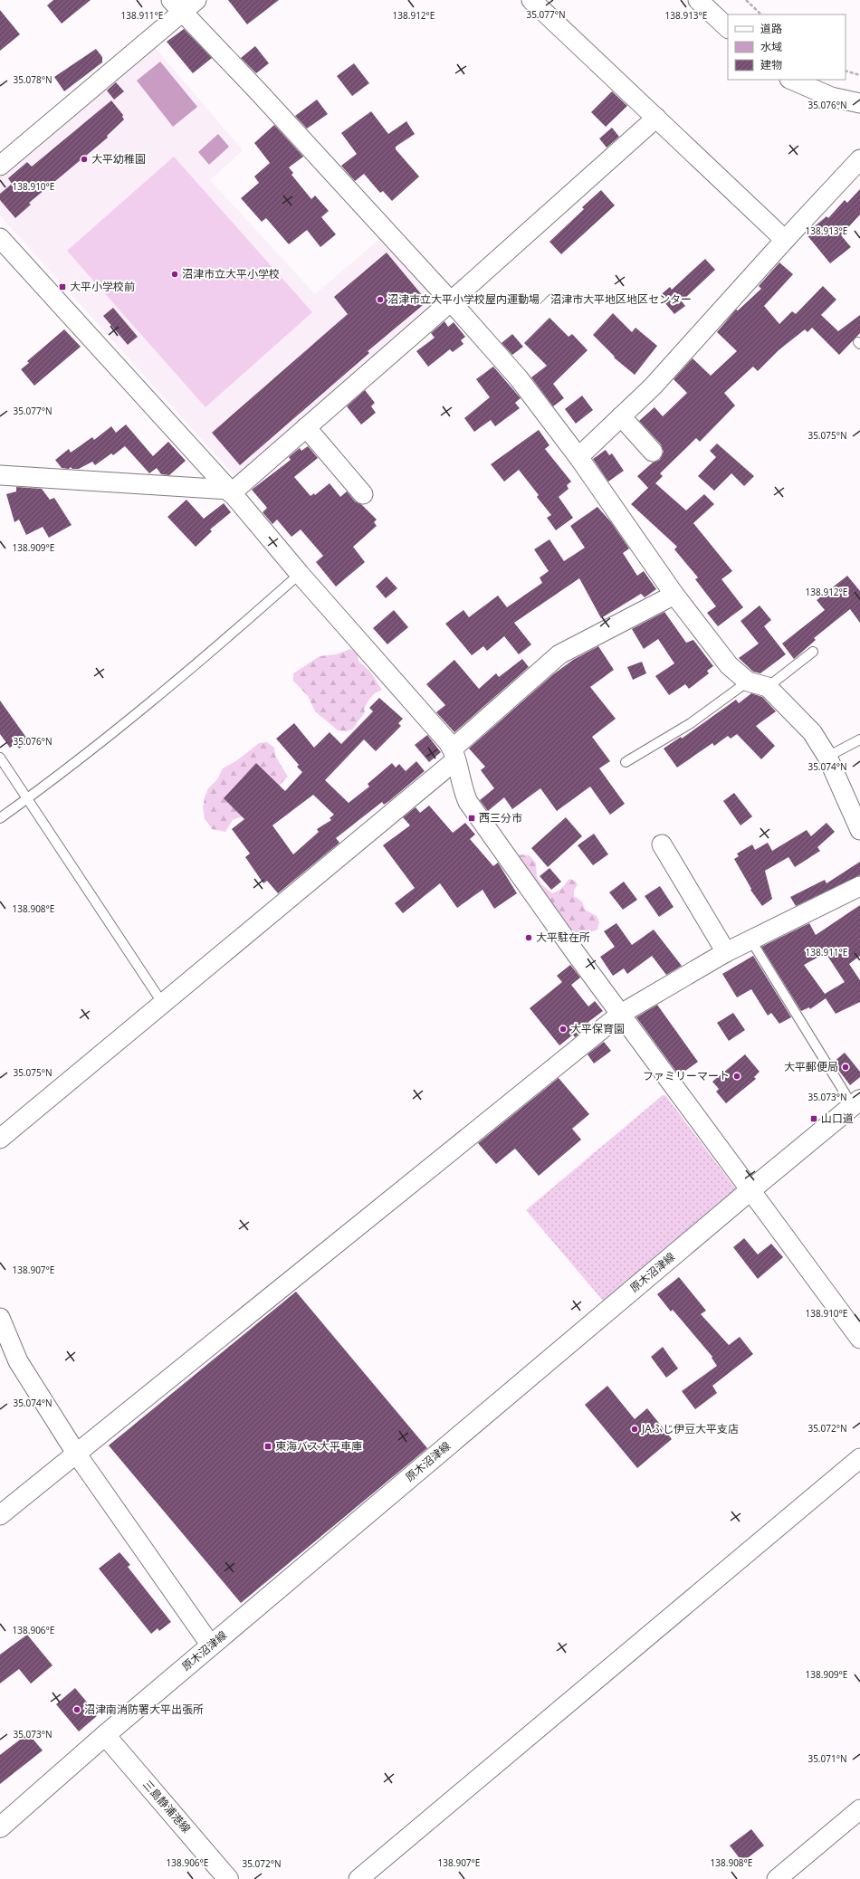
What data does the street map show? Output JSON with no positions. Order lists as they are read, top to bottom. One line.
{"streets":{"main road":["原木沼津線","三島静浦港線"]},"crossings":[["原木沼津線","三島静浦港線"]],"places":{"other":["大平幼稚園","沼津市立大平小学校","沼津市立大平小学校屋内運動場／沼津市大平地区地区センター","大平駐在所","大平保育園","大平郵便局","ファミリーマート","JAふじ伊豆大平支店","沼津南消防署大平出張所"],"transit":["大平小学校前","西三分市","山口道","東海バス大平車庫"]},"legend":["道路","水域","建物"],"coordinates":["35.077°N","138.911°E","138.912°E","138.913°E","35.078°N","35.076°N","138.910°E","35.075°N","138.909°E","35.074°N","138.908°E","35.073°N","138.907°E","35.072°N","138.906°E","35.071°N"]}
